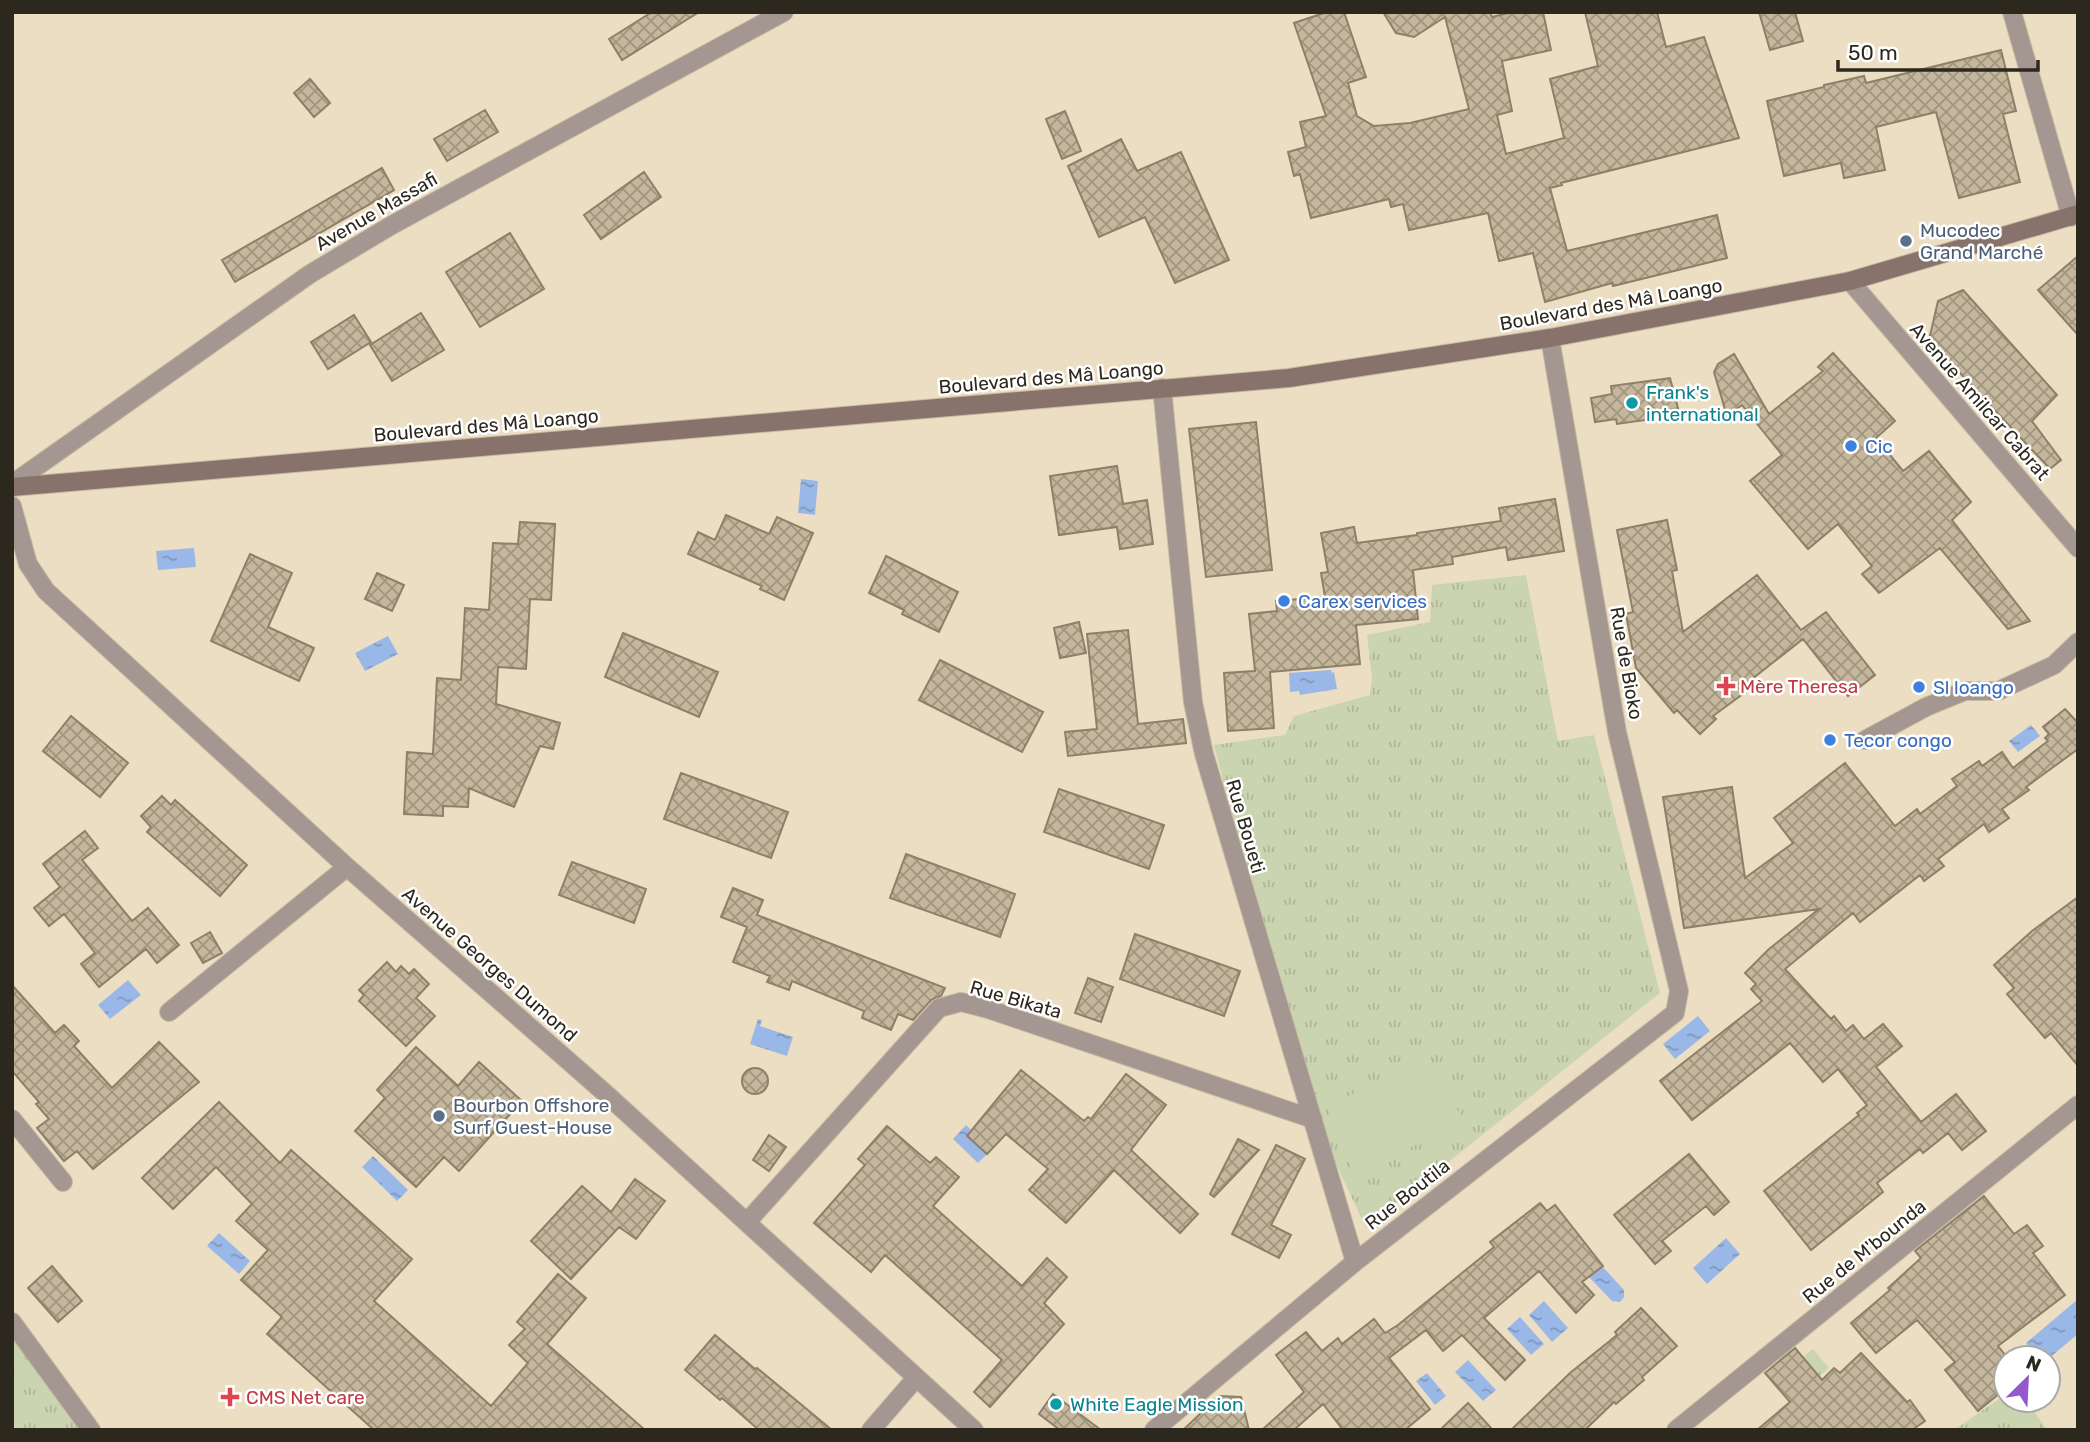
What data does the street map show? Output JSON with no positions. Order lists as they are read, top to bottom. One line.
{"streets":{"street":["Avenue Massafi","Boulevard des Mâ Loango","Avenue Amilcar Cabrat","Rue de Bioko","Rue Boueti","Avenue Georges Dumond","Rue Bikata","Rue Boutila","Rue de M'bounda"]},"crossings":[["Avenue Massafi","Boulevard des Mâ Loango"],["Boulevard des Mâ Loango","Avenue Amilcar Cabrat"],["Boulevard des Mâ Loango","Rue de Bioko"],["Boulevard des Mâ Loango","Rue Boueti"],["Rue de Bioko","Rue Boutila"],["Rue Boueti","Rue Bikata"],["Rue Boueti","Rue Boutila"],["Avenue Georges Dumond","Rue Bikata"]],"places":{"other":["Mucodec Grand Marché","Frank's international","Cic","Carex services","Sl loango","Tecor congo","Bourbon Offshore Surf Guest-House","White Eagle Mission"],"health":["Mère Theresa","CMS Net care"]},"scale_bar":"50 m","north":"top right"}
